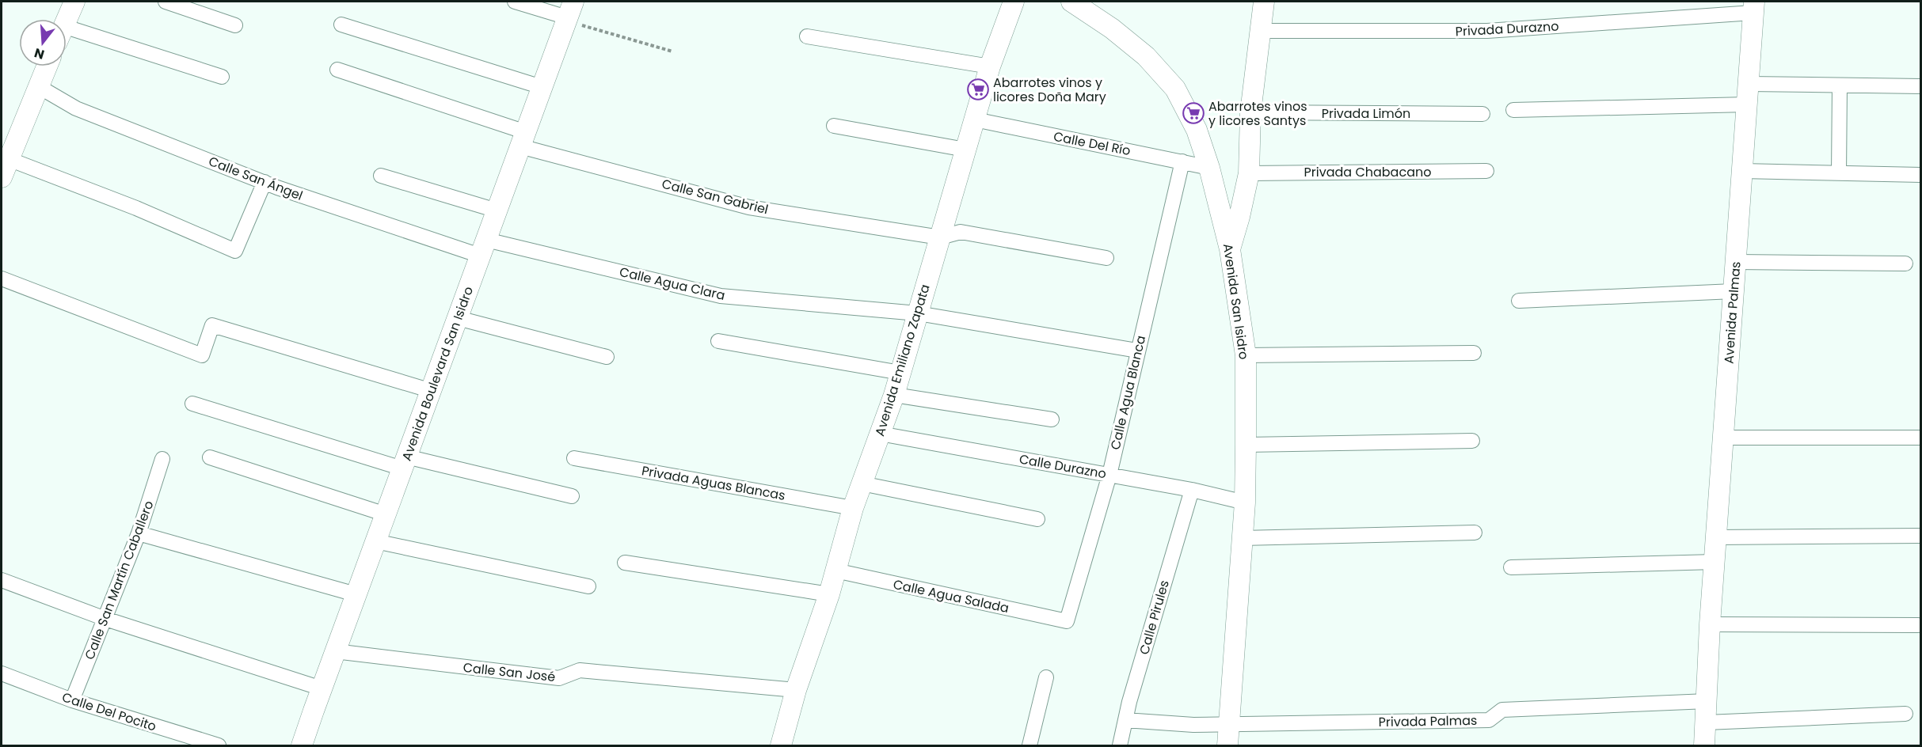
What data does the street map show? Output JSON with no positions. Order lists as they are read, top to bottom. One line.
{"streets":{"main road":["Avenida San Isidro","Avenida Palmas","Avenida Emiliano Zapata","Avenida Boulevard San Isidro"],"street":["Privada Durazno","Privada Limón","Calle Del Río","Privada Chabacano","Calle San Ángel","Calle San Gabriel","Calle Agua Clara","Calle Agua Blanca","Calle Durazno","Privada Aguas Blancas","Calle San Martín Caballero","Calle Agua Salada","Calle Pirules","Calle San José","Calle Del Pocito","Privada Palmas"]},"crossings":[["Privada Durazno","Avenida Palmas"],["Calle Del Río","Avenida San Isidro"],["Calle Del Río","Avenida Emiliano Zapata"],["Calle Del Río","Calle Agua Blanca"],["Calle San Ángel","Calle Agua Clara"],["Calle San Ángel","Avenida Boulevard San Isidro"],["Calle San Gabriel","Avenida Emiliano Zapata"],["Calle San Gabriel","Avenida Boulevard San Isidro"],["Calle Agua Clara","Avenida Emiliano Zapata"],["Calle Agua Clara","Avenida Boulevard San Isidro"],["Calle Agua Clara","Calle Agua Blanca"],["Avenida San Isidro","Calle Durazno"],["Avenida San Isidro","Privada Palmas"],["Avenida Palmas","Privada Palmas"],["Avenida Emiliano Zapata","Calle Durazno"],["Avenida Emiliano Zapata","Privada Aguas Blancas"],["Avenida Emiliano Zapata","Calle Agua Salada"],["Avenida Emiliano Zapata","Calle San José"],["Avenida Boulevard San Isidro","Calle San José"],["Calle Agua Blanca","Calle Durazno"],["Calle Agua Blanca","Calle Agua Salada"],["Calle Durazno","Calle Pirules"],["Calle San Martín Caballero","Calle Del Pocito"],["Calle Pirules","Privada Palmas"]],"places":{"supermarket":["Abarrotes vinos y licores Doña Mary","Abarrotes vinos y licores Santys"]},"north":"bottom"}
